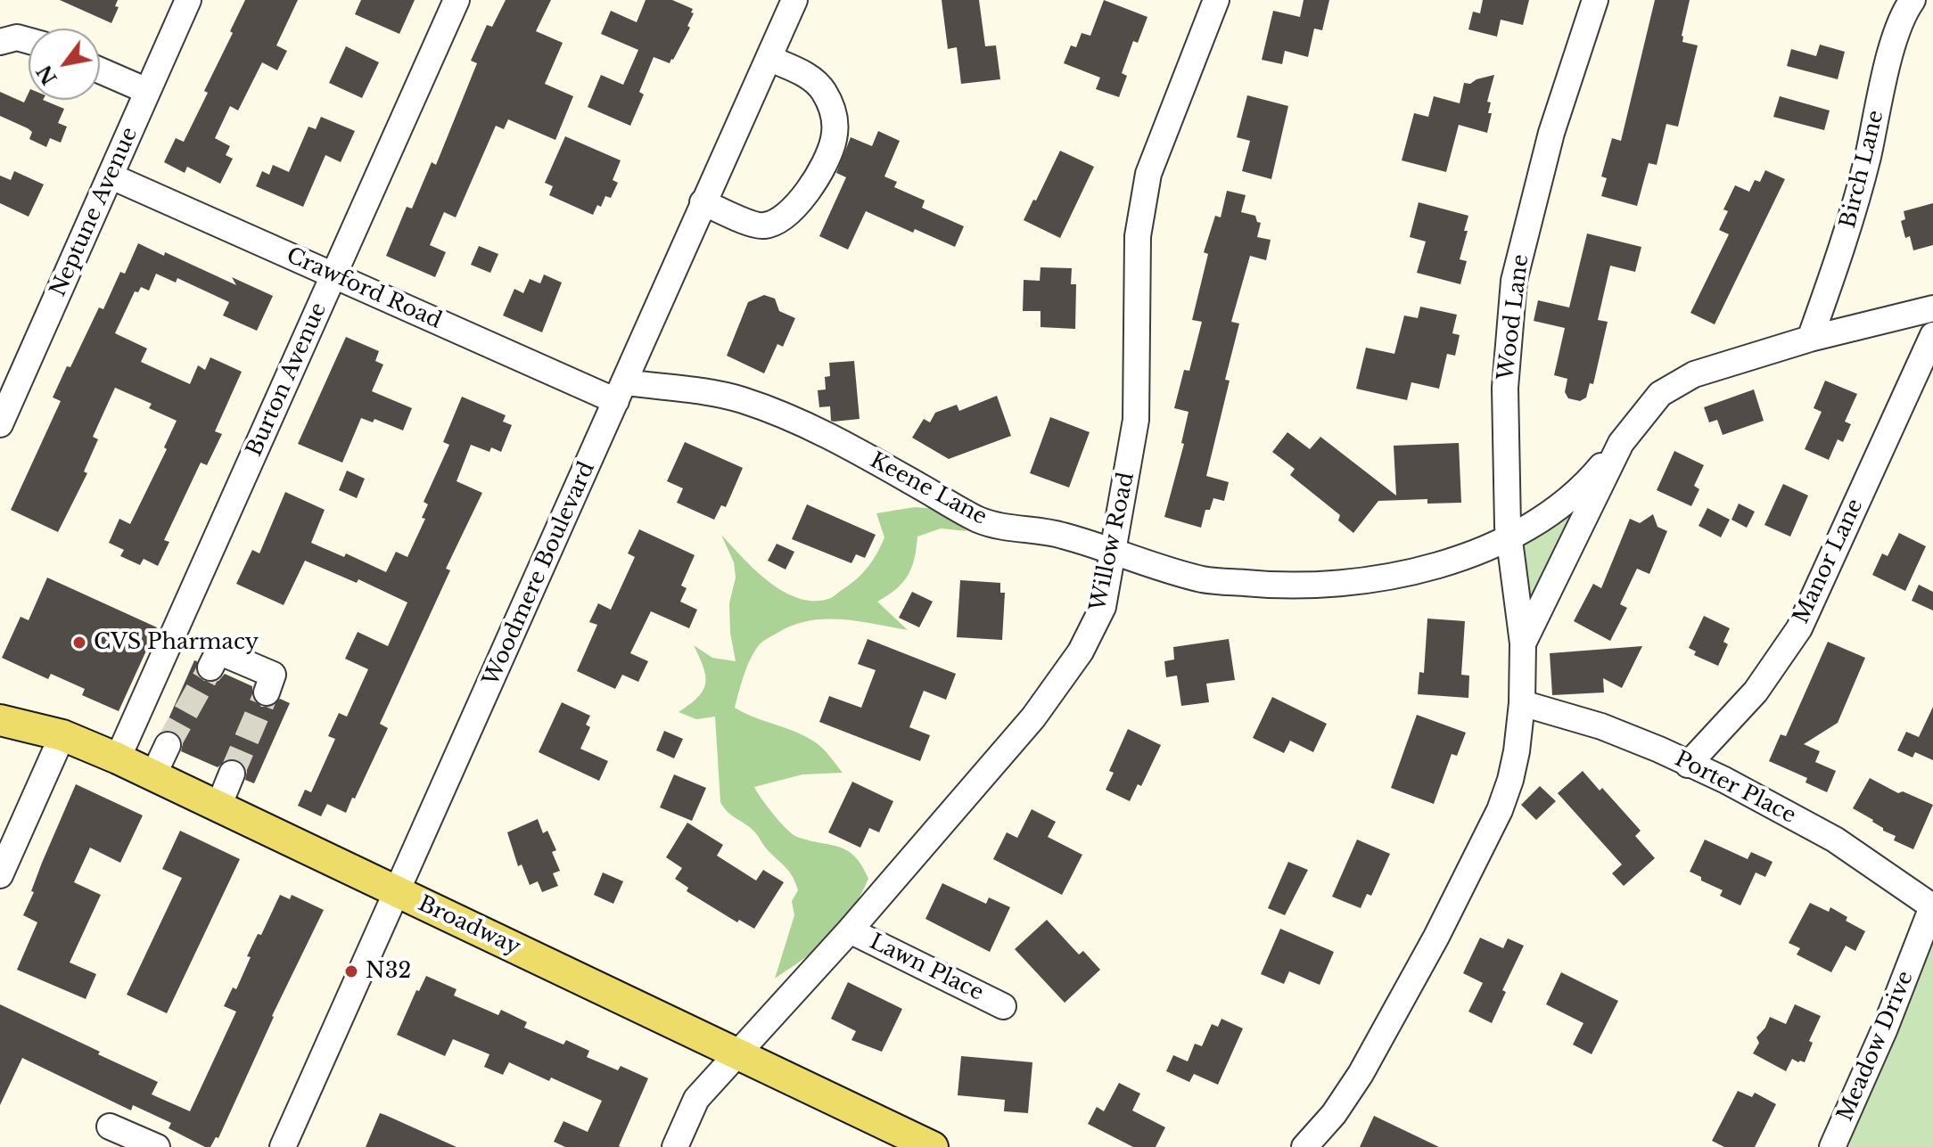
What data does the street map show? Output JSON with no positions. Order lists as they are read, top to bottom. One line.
{"streets":{"main road":["Broadway"],"street":["Birch Lane","Neptune Avenue","Crawford Road","Wood Lane","Burton Avenue","Keene Lane","Willow Road","Manor Lane","Woodmere Boulevard","Porter Place","Lawn Place","Meadow Drive"]},"crossings":[["Neptune Avenue","Crawford Road"],["Crawford Road","Burton Avenue"],["Crawford Road","Keene Lane"],["Crawford Road","Woodmere Boulevard"],["Wood Lane","Keene Lane"],["Wood Lane","Porter Place"],["Burton Avenue","Broadway"],["Keene Lane","Willow Road"],["Keene Lane","Woodmere Boulevard"],["Willow Road","Broadway"],["Willow Road","Lawn Place"],["Manor Lane","Porter Place"],["Woodmere Boulevard","Broadway"],["Porter Place","Meadow Drive"]],"places":["CVS Pharmacy","N32"],"north":"bottom left"}
